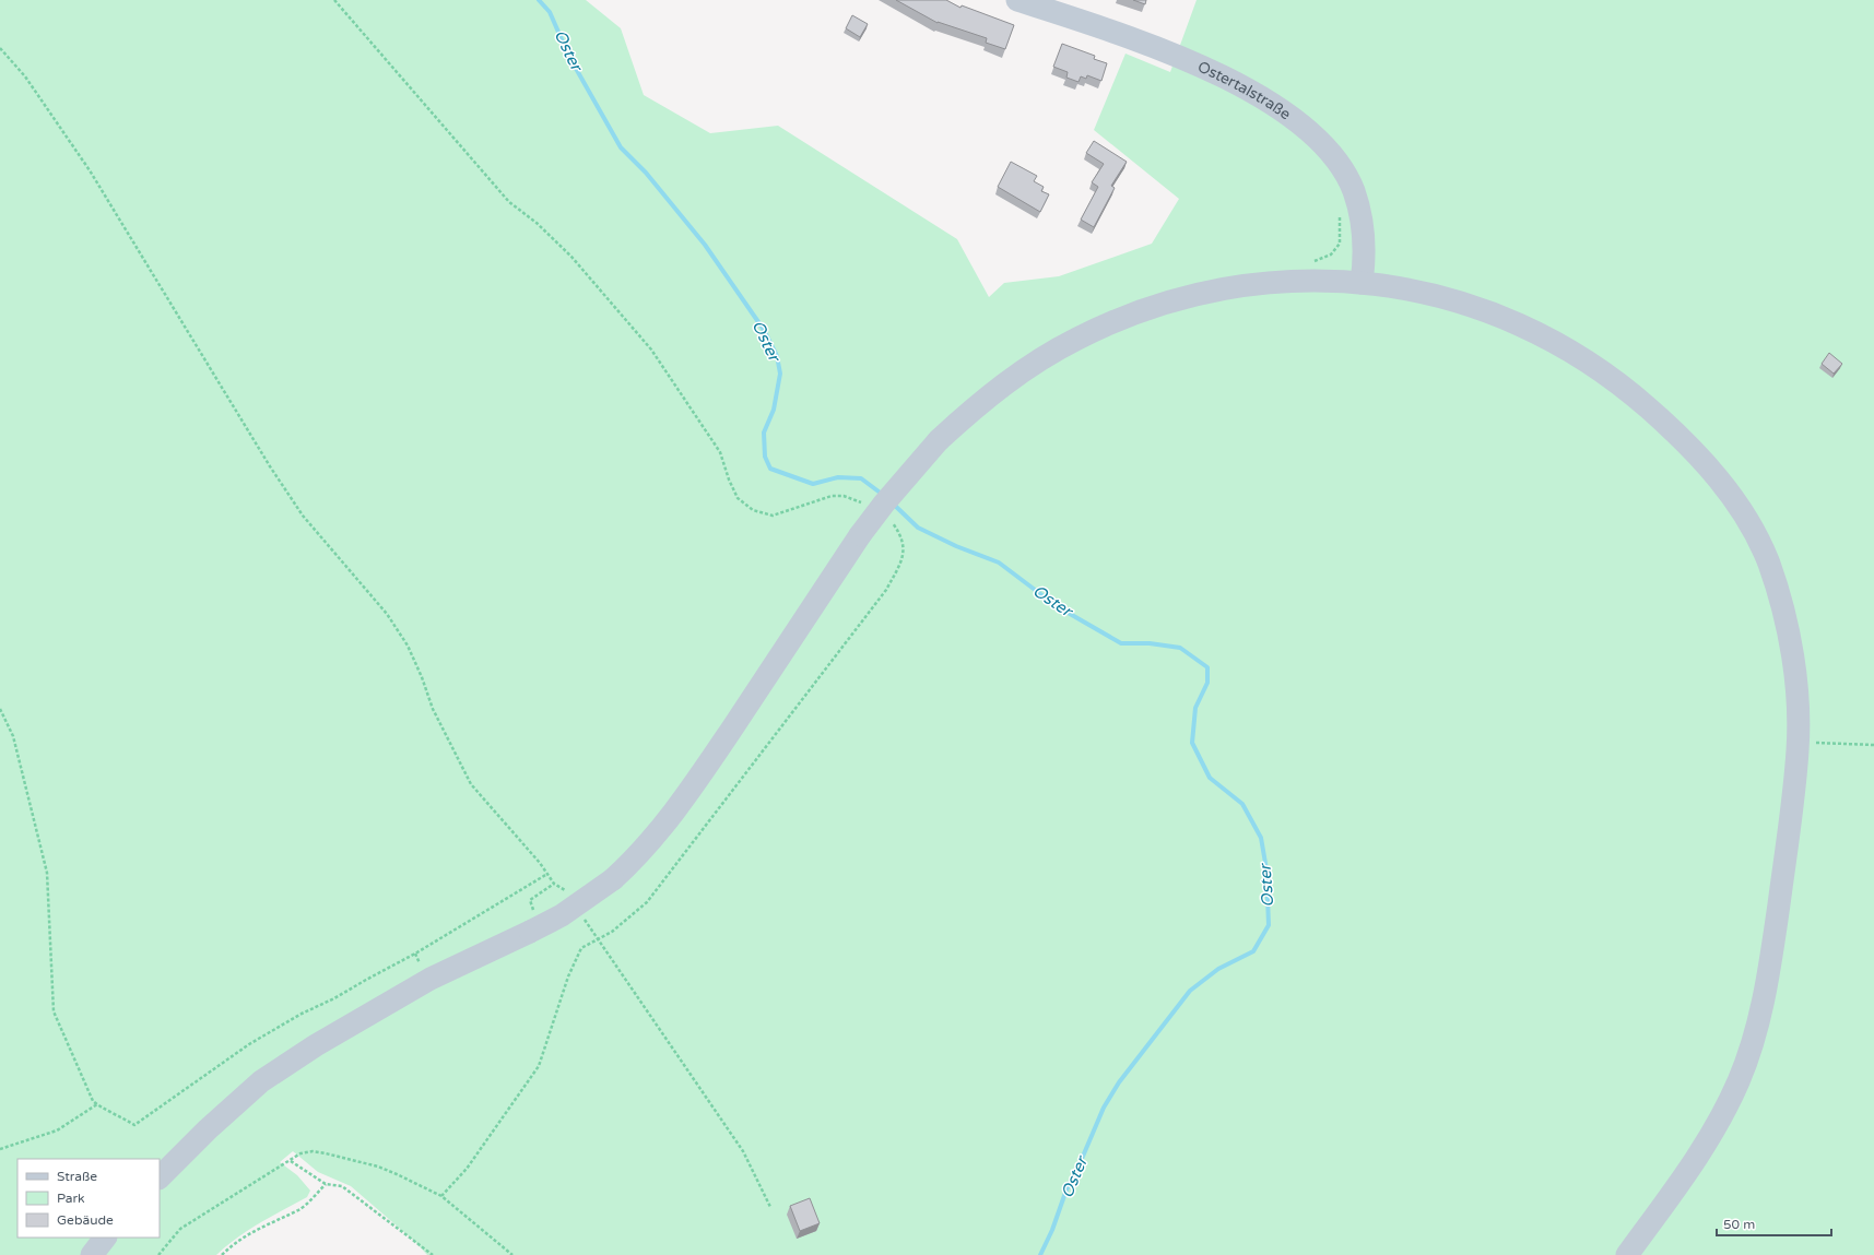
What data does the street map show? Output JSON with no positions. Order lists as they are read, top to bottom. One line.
{"streets":{"main road":["Ostertalstraße"]},"water":["Oster"],"legend":["Straße","Park","Gebäude"],"scale_bar":"50 m"}
